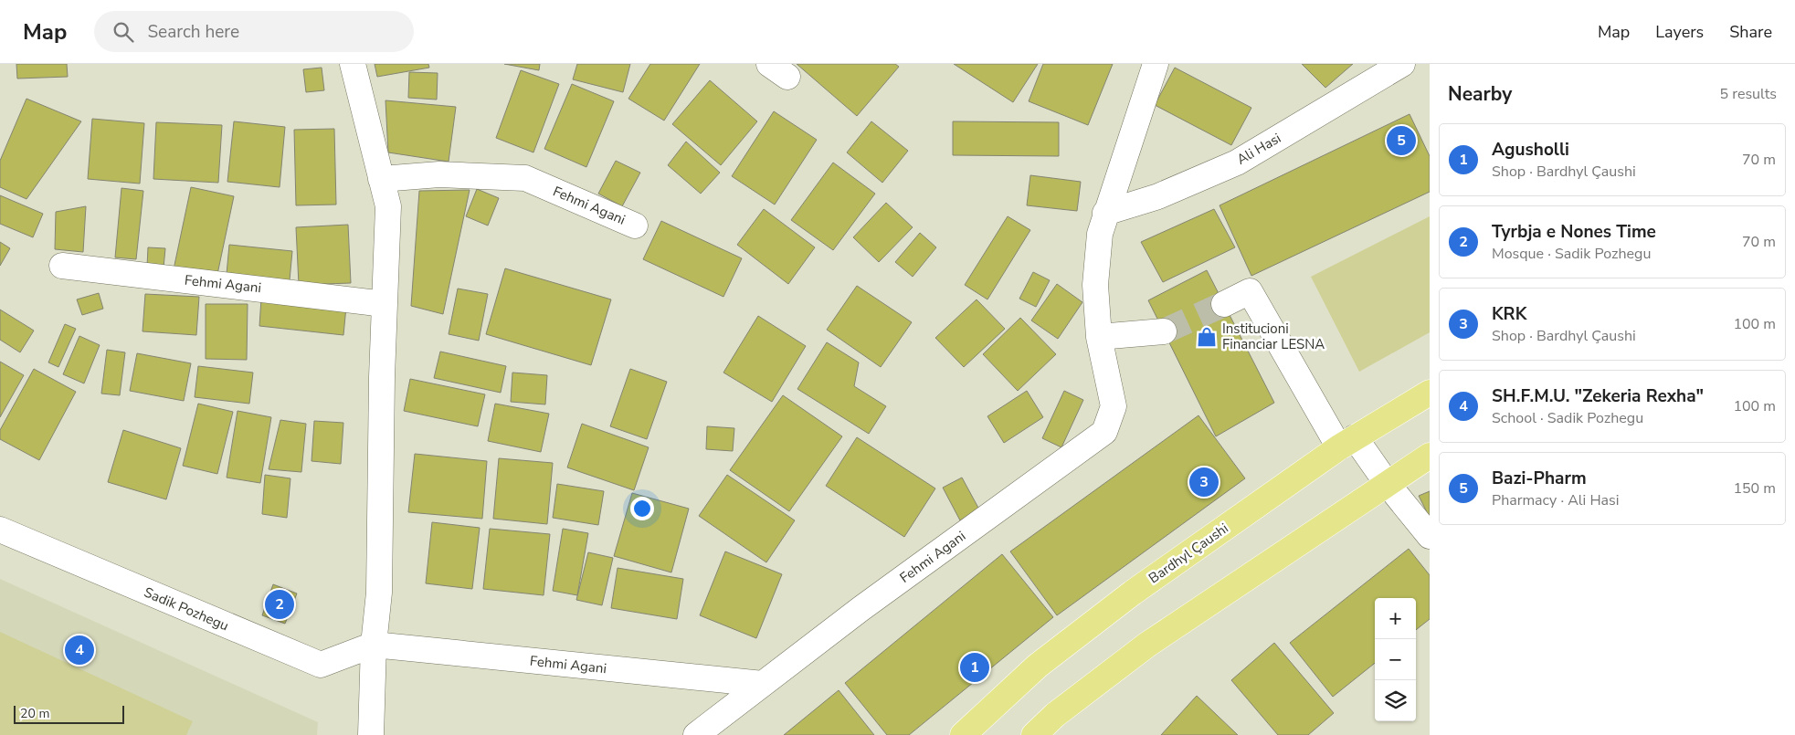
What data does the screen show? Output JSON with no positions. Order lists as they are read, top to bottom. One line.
{"streets":{"main road":["Bardhyl Çaushi"],"street":["Ali Hasi","Fehmi Agani","Sadik Pozhegu"]},"crossings":[["Fehmi Agani","Sadik Pozhegu"]],"places":{"shop":["Institucioni Financiar LESNA"]},"scale_bar":"20 m","page":{"header":"Map","search":"Search here","nav":["Map","Layers","Share"],"heading":["Nearby","5 results"],"list":[{"mark":"1","name":"Agusholli","note":"Shop · Bardhyl Çaushi","value":"70 m"},{"mark":"2","name":"Tyrbja e Nones Time","note":"Mosque · Sadik Pozhegu","value":"70 m"},{"mark":"3","name":"KRK","note":"Shop · Bardhyl Çaushi","value":"100 m"},{"mark":"4","name":"SH.F.M.U. \"Zekeria Rexha\"","note":"School · Sadik Pozhegu","value":"100 m"},{"mark":"5","name":"Bazi-Pharm","note":"Pharmacy · Ali Hasi","value":"150 m"}],"pins":["5","3","2","4","1"],"map_buttons":["+","−"],"scale":"20 m"}}
